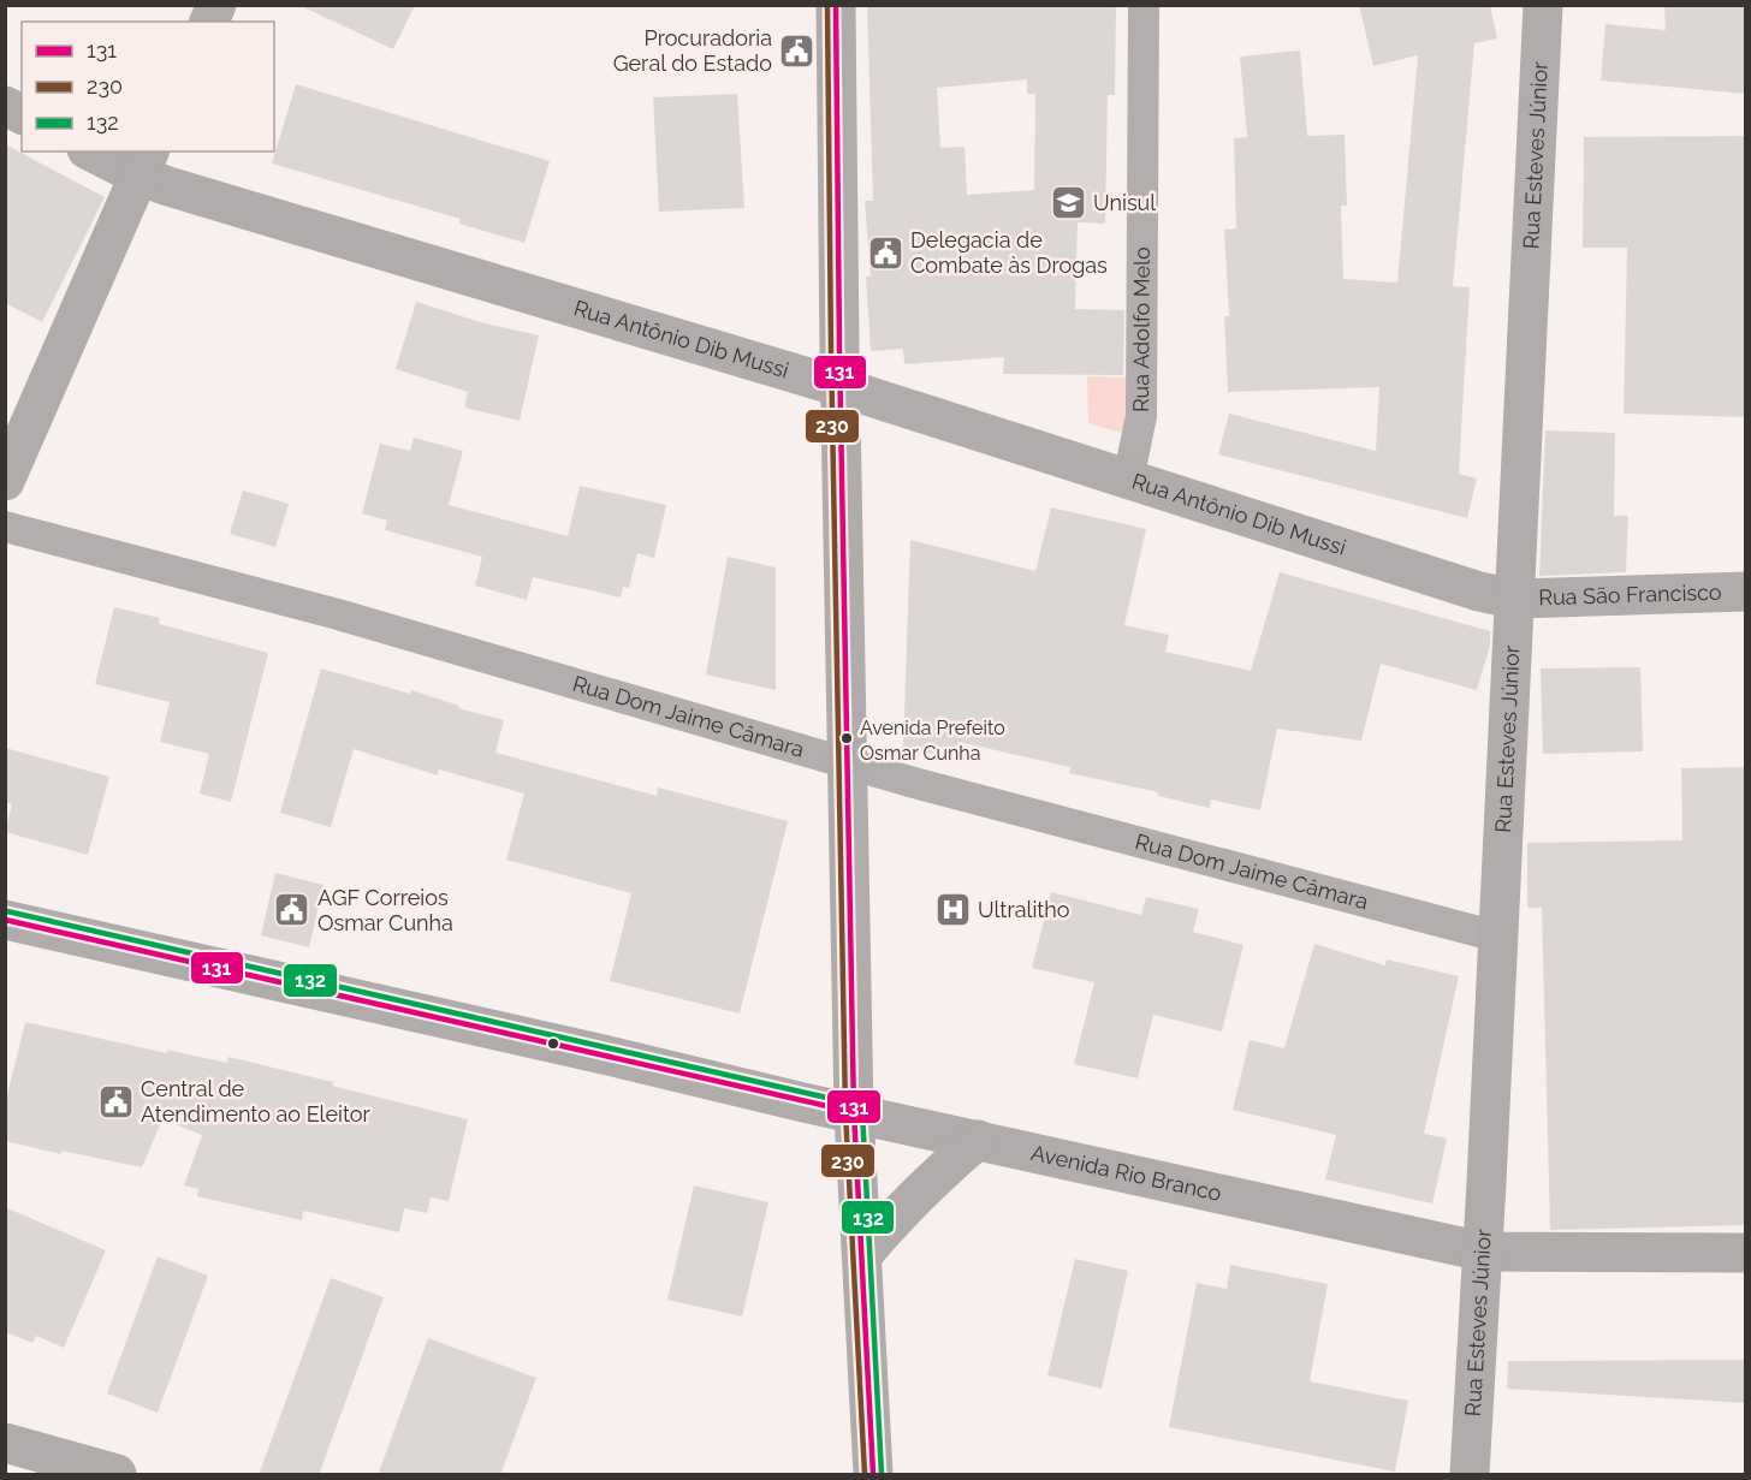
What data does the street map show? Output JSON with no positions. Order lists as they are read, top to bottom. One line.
{"streets":{"street":["Rua Esteves Júnior","Rua Adolfo Melo","Rua Antônio Dib Mussi","Rua São Francisco","Rua Dom Jaime Câmara","Avenida Rio Branco"]},"crossings":[["Rua Esteves Júnior","Rua Antônio Dib Mussi"],["Rua Esteves Júnior","Rua São Francisco"],["Rua Esteves Júnior","Rua Dom Jaime Câmara"],["Rua Esteves Júnior","Avenida Rio Branco"],["Rua Adolfo Melo","Rua Antônio Dib Mussi"],["Rua Antônio Dib Mussi","Rua São Francisco"]],"places":{"public building":["Procuradoria Geral do Estado","Delegacia de Combate às Drogas","AGF Correios Osmar Cunha","Central de Atendimento ao Eleitor"],"school or university":["Unisul"],"other":["Avenida Prefeito Osmar Cunha"],"hospital":["Ultralitho"]},"lines":["transit line 131","transit line 230","transit line 132"],"legend":["131","230","132"]}
